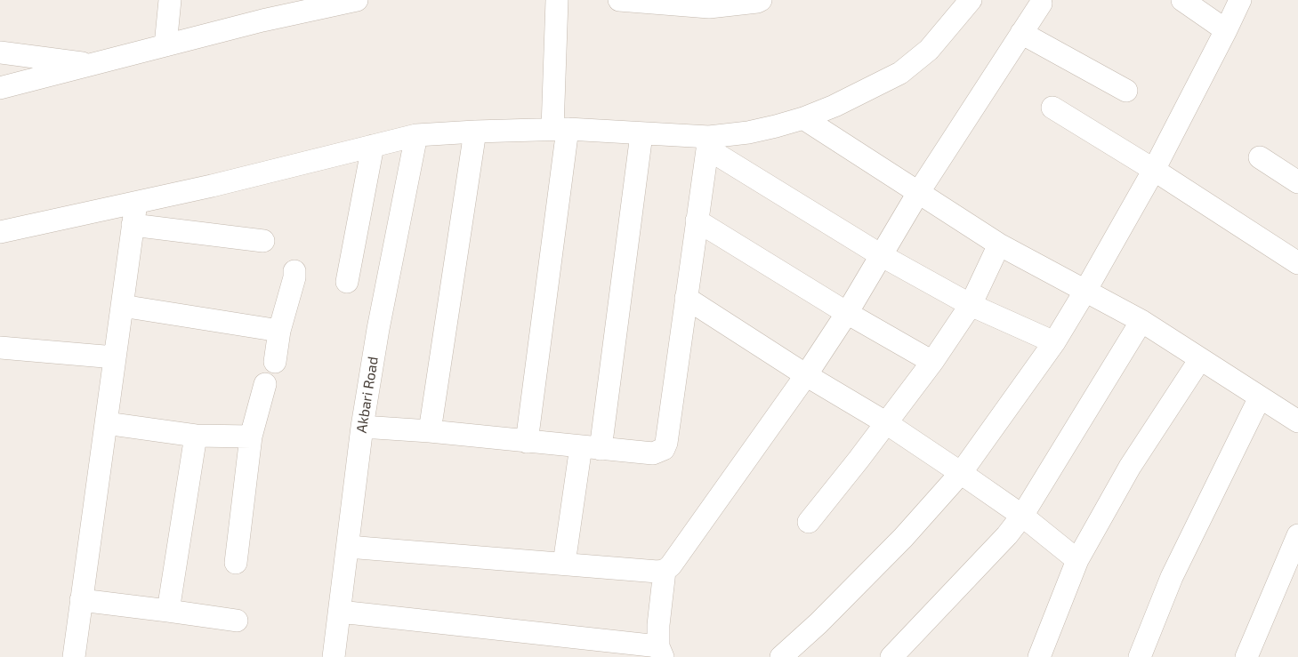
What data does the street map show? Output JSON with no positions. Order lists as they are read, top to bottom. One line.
{"streets":{"street":["Akbari Road"]}}
